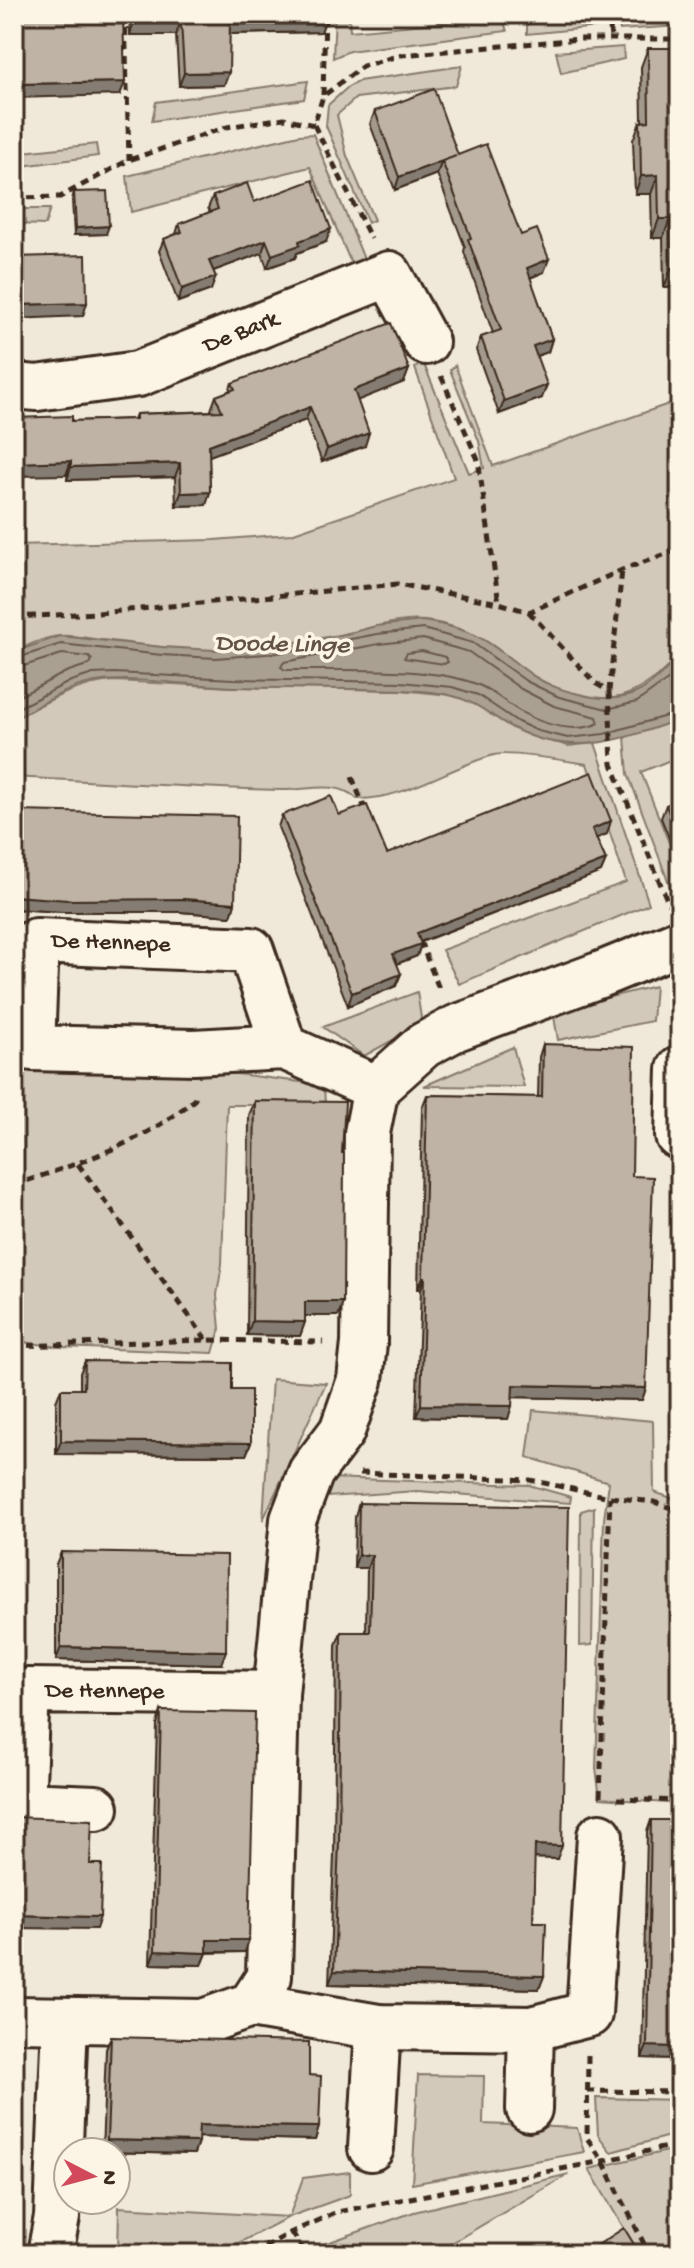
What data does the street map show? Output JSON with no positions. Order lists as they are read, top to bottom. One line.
{"streets":{"street":["De Bark","De Hennepe"]},"water":["Doode Linge"],"north":"right"}
